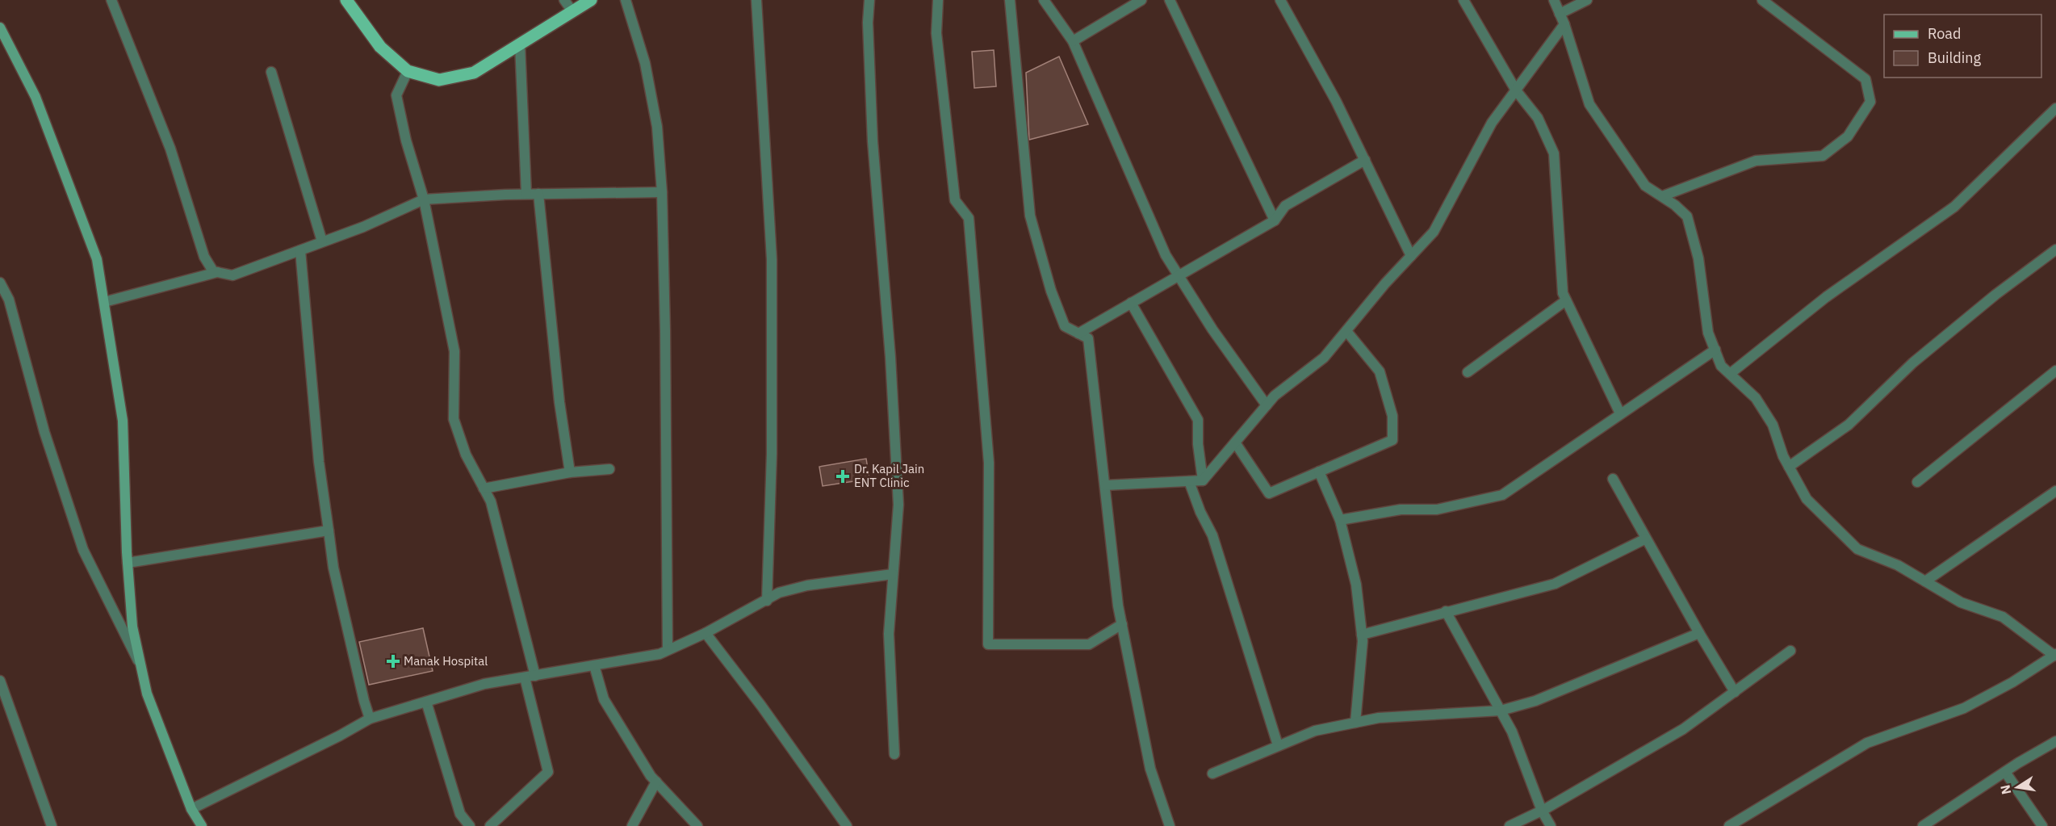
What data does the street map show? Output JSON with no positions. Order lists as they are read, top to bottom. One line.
{"places":{"health":["Dr. Kapil Jain ENT Clinic","Manak Hospital"]},"legend":["Road","Building"],"north":"left"}
